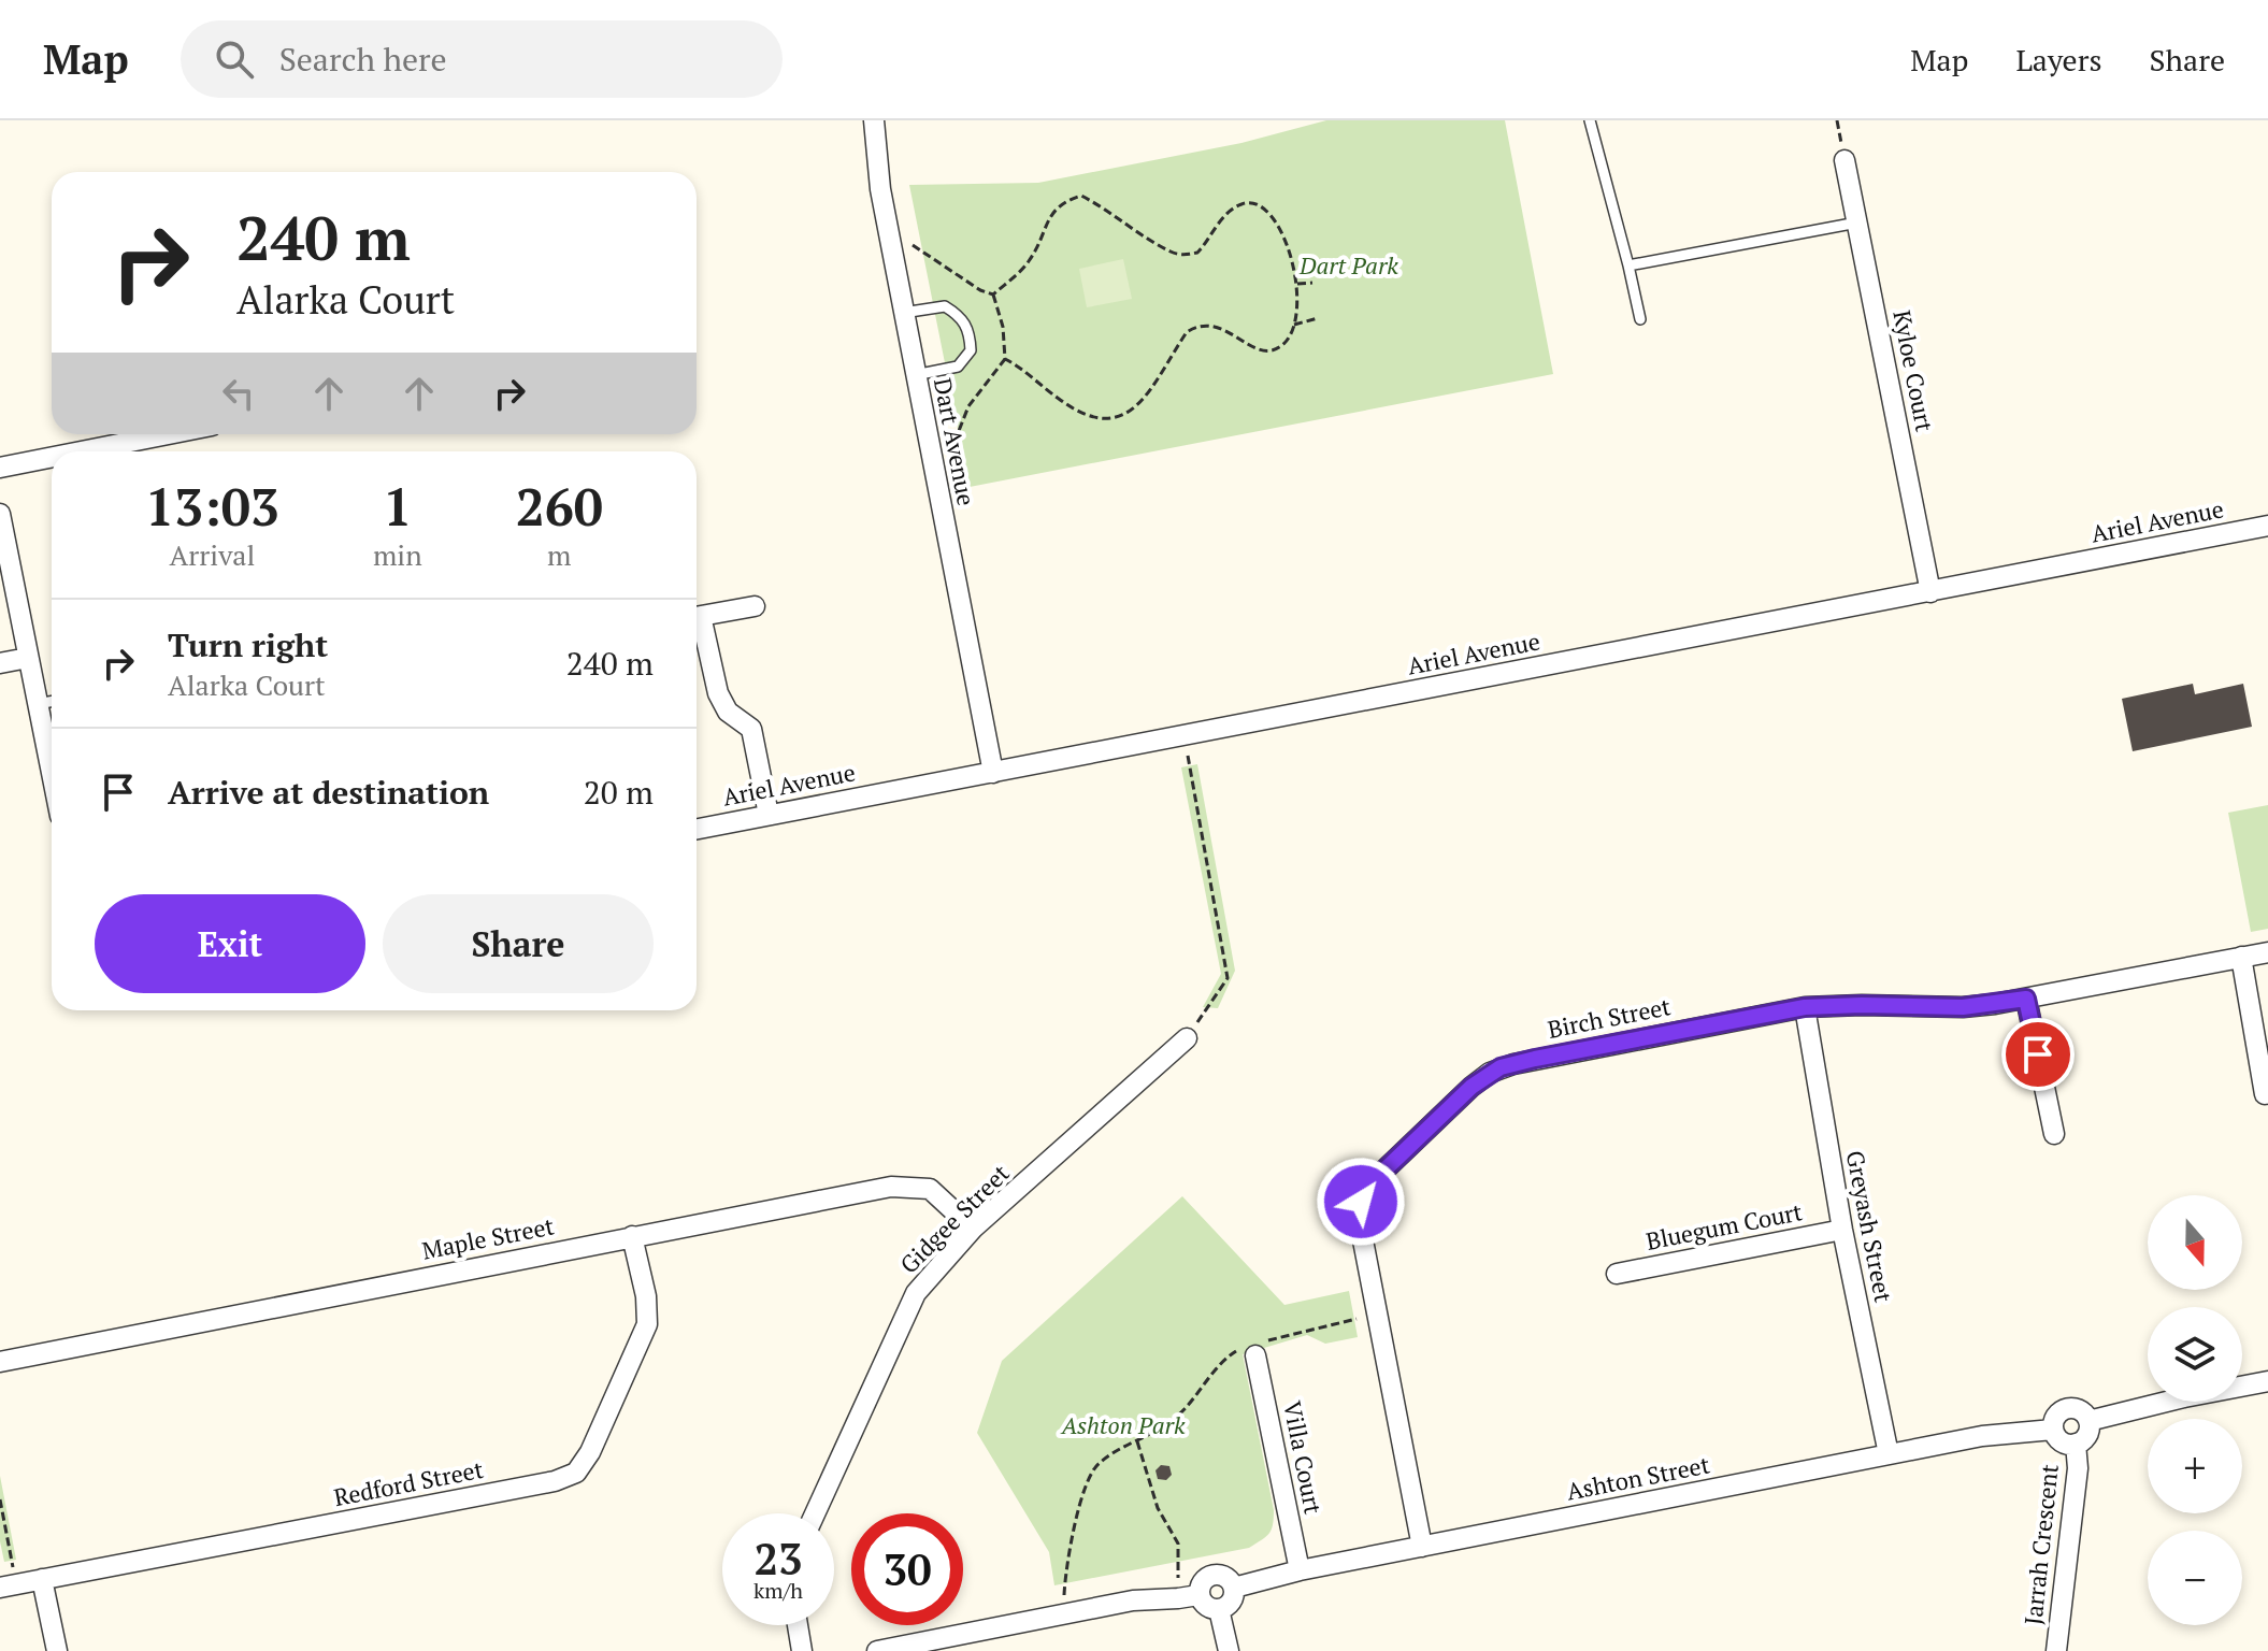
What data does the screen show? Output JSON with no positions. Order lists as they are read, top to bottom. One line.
{"streets":{"street":["Kyloe Court","Dart Avenue","Ariel Avenue","Birch Street","Gidgee Street","Bluegum Court","Greyash Street","Maple Street","Villa Court","Ashton Street","Redford Street","Jarrah Crescent"]},"crossings":[["Kyloe Court","Ariel Avenue"],["Dart Avenue","Ariel Avenue"],["Birch Street","Greyash Street"],["Birch Street","Ashton Street"],["Gidgee Street","Maple Street"],["Bluegum Court","Greyash Street"],["Greyash Street","Ashton Street"],["Maple Street","Redford Street"],["Villa Court","Ashton Street"],["Ashton Street","Jarrah Crescent"]],"parks":["Dart Park","Ashton Park"],"north":"bottom","page":{"header":"Map","search":"Search here","nav":["Map","Layers","Share"],"turn":["240 m","Alarka Court"],"eta":["13:03","Arrival","1","min","260","m"],"list":[{"name":"Turn right","note":"Alarka Court","value":"240 m"},{"name":"Arrive at destination","value":"20 m"}],"buttons":["Exit","Share"],"map_buttons":["+","−"],"speed":"23 km/h","limit":"30"}}
